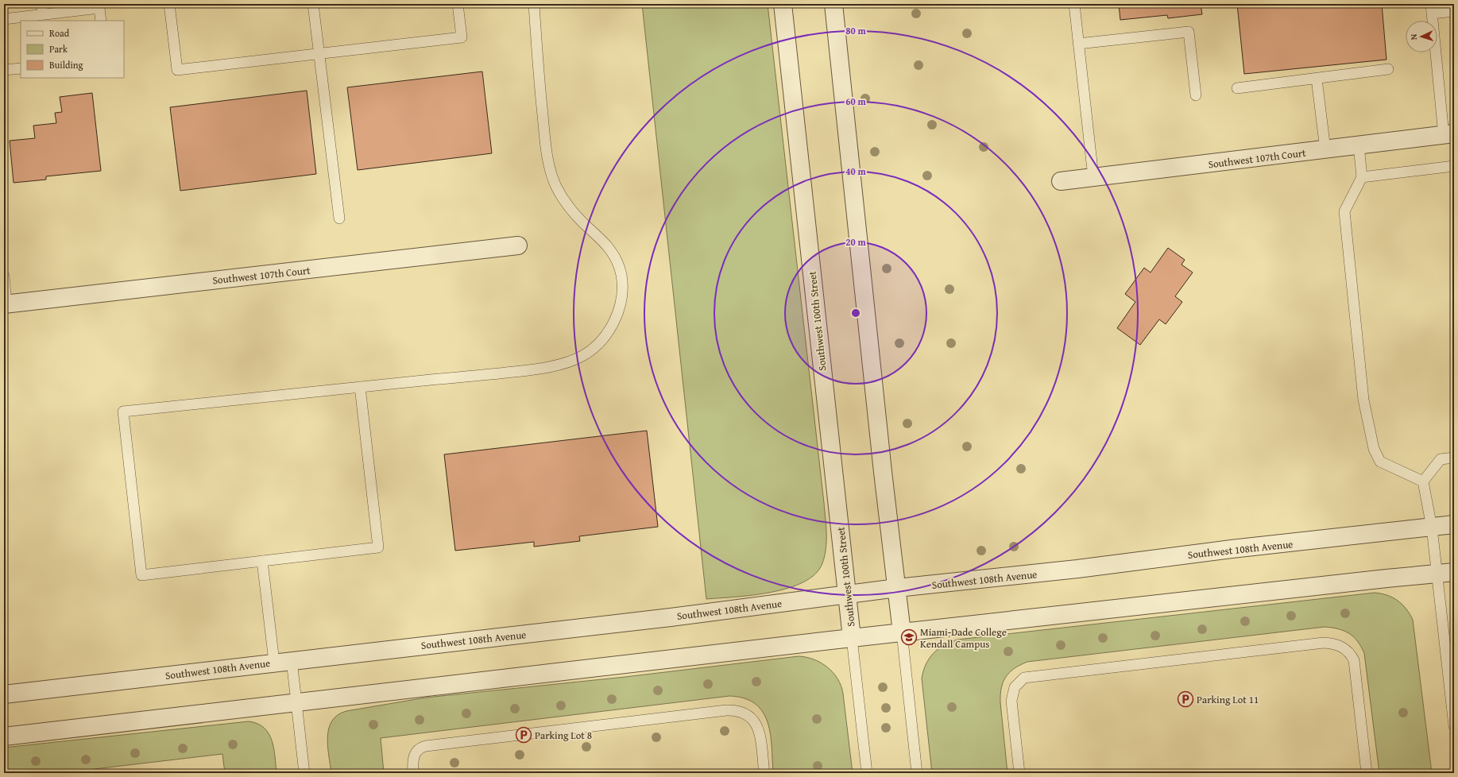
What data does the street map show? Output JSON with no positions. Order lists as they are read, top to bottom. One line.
{"streets":{"street":["Southwest 107th Court","Southwest 100th Street","Southwest 108th Avenue"]},"crossings":[["Southwest 100th Street","Southwest 108th Avenue"]],"places":{"school or university":["Miami-Dade College Kendall Campus"],"parking":["Parking Lot 11","Parking Lot 8"]},"legend":["Road","Park","Building"],"north":"left","rings":["80 m","60 m","40 m","20 m"]}
